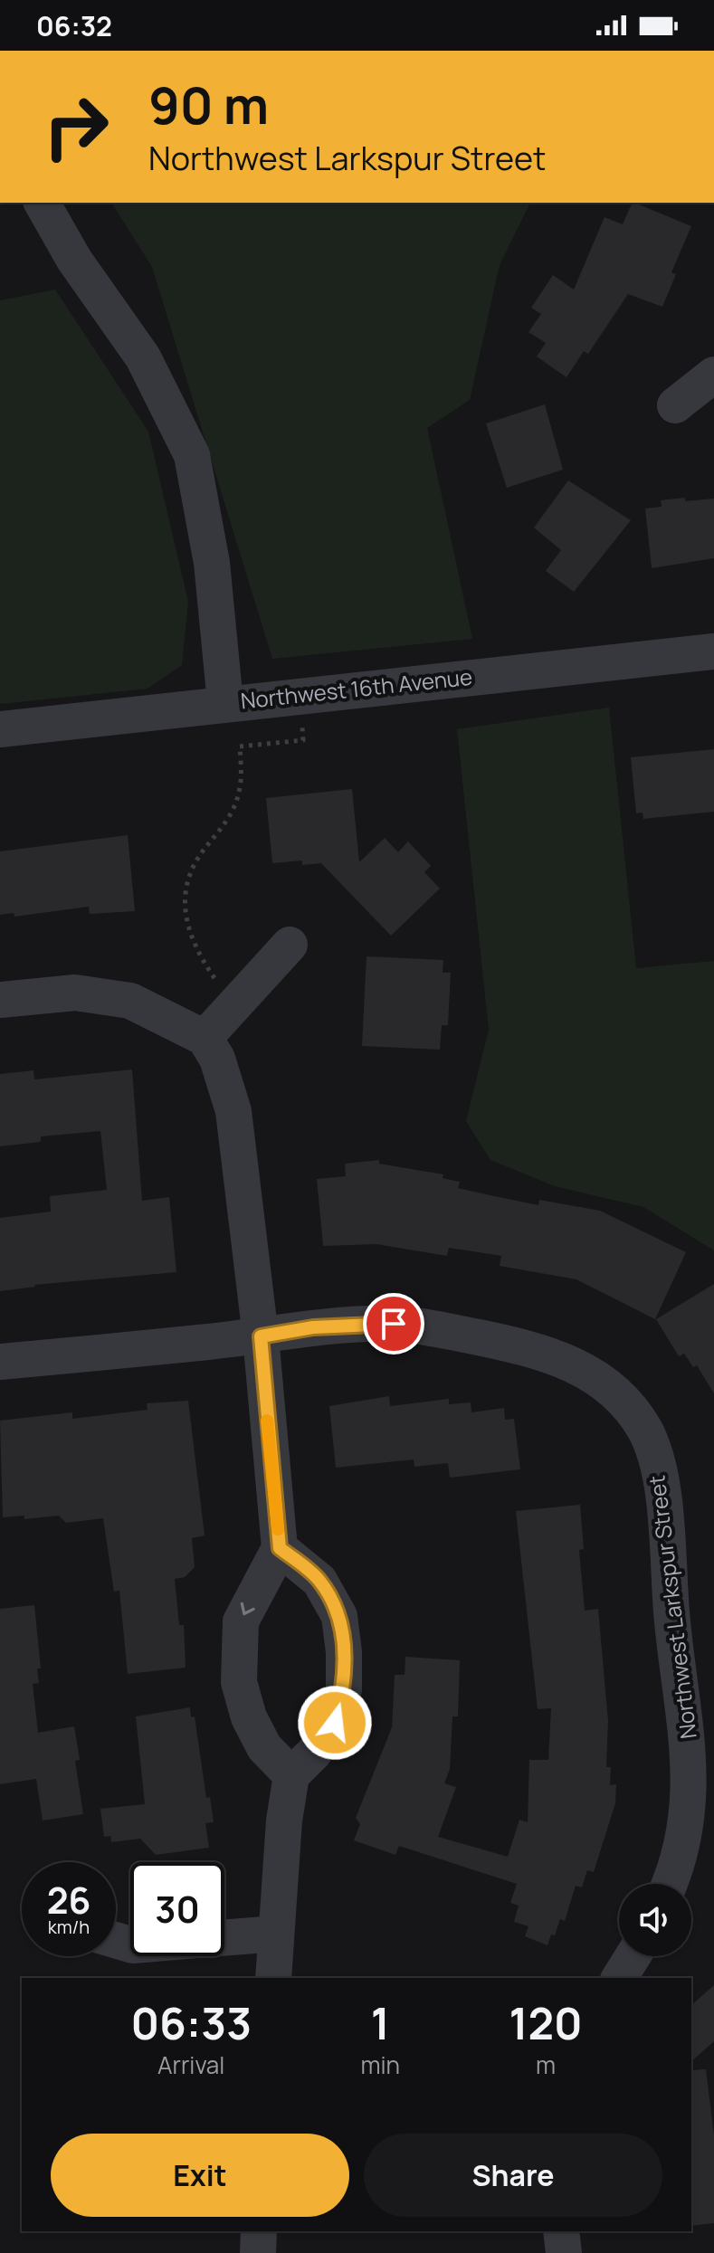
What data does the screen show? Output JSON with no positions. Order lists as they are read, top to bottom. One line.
{"streets":{"street":["Northwest 16th Avenue","Northwest Larkspur Street"]},"page":{"status":"06:32","turn":["90 m","Northwest Larkspur Street"],"speed":"26 km/h","limit":"30","eta":["06:33","Arrival","1","min","120","m"],"buttons":["Exit","Share"]}}
